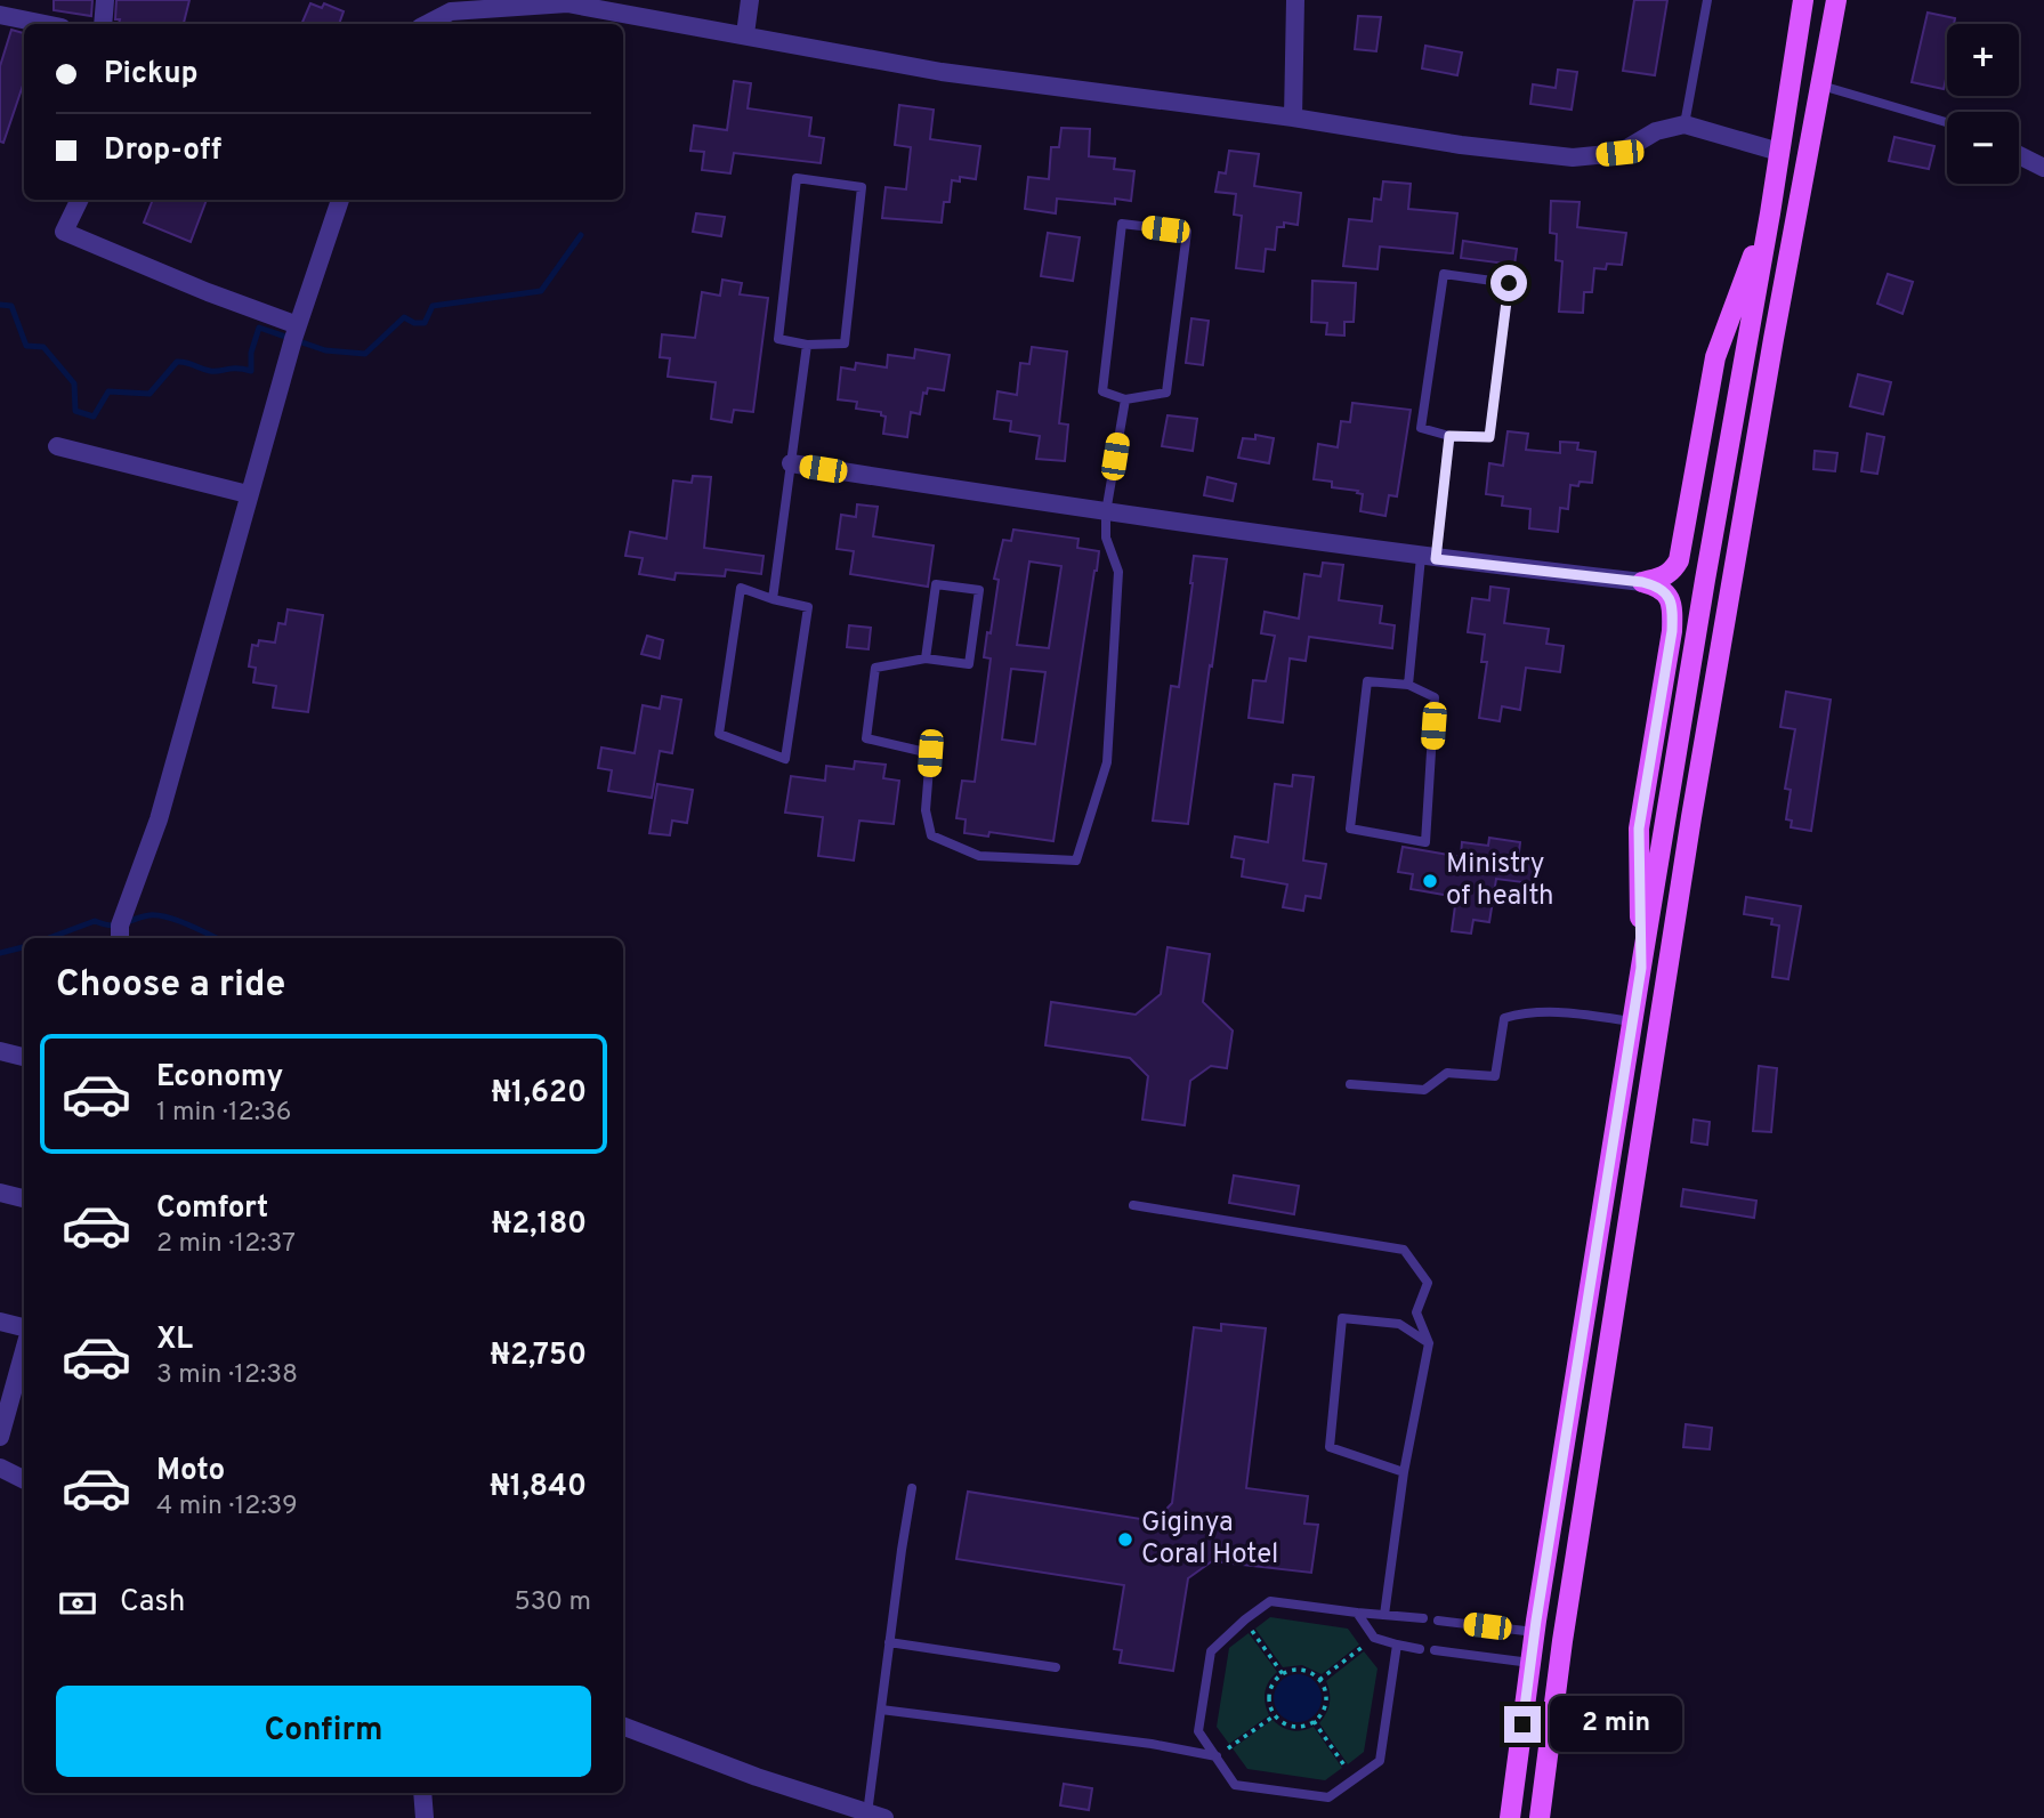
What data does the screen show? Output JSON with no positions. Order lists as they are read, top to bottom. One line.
{"places":["Ministry of health","Giginya Coral Hotel"],"page":{"map_buttons":["+","−"],"banner":["Pickup","Drop-off"],"heading":"Choose a ride","list":[{"name":"Economy","note":"1 min · 12:36","value":"₦1,620"},{"name":"Comfort","note":"2 min · 12:37","value":"₦2,180"},{"name":"XL","note":"3 min · 12:38","value":"₦2,750"},{"name":"Moto","note":"4 min · 12:39","value":"₦1,840"}],"pay":["Cash","530 m"],"buttons":"Confirm","bubble":"2 min"}}
